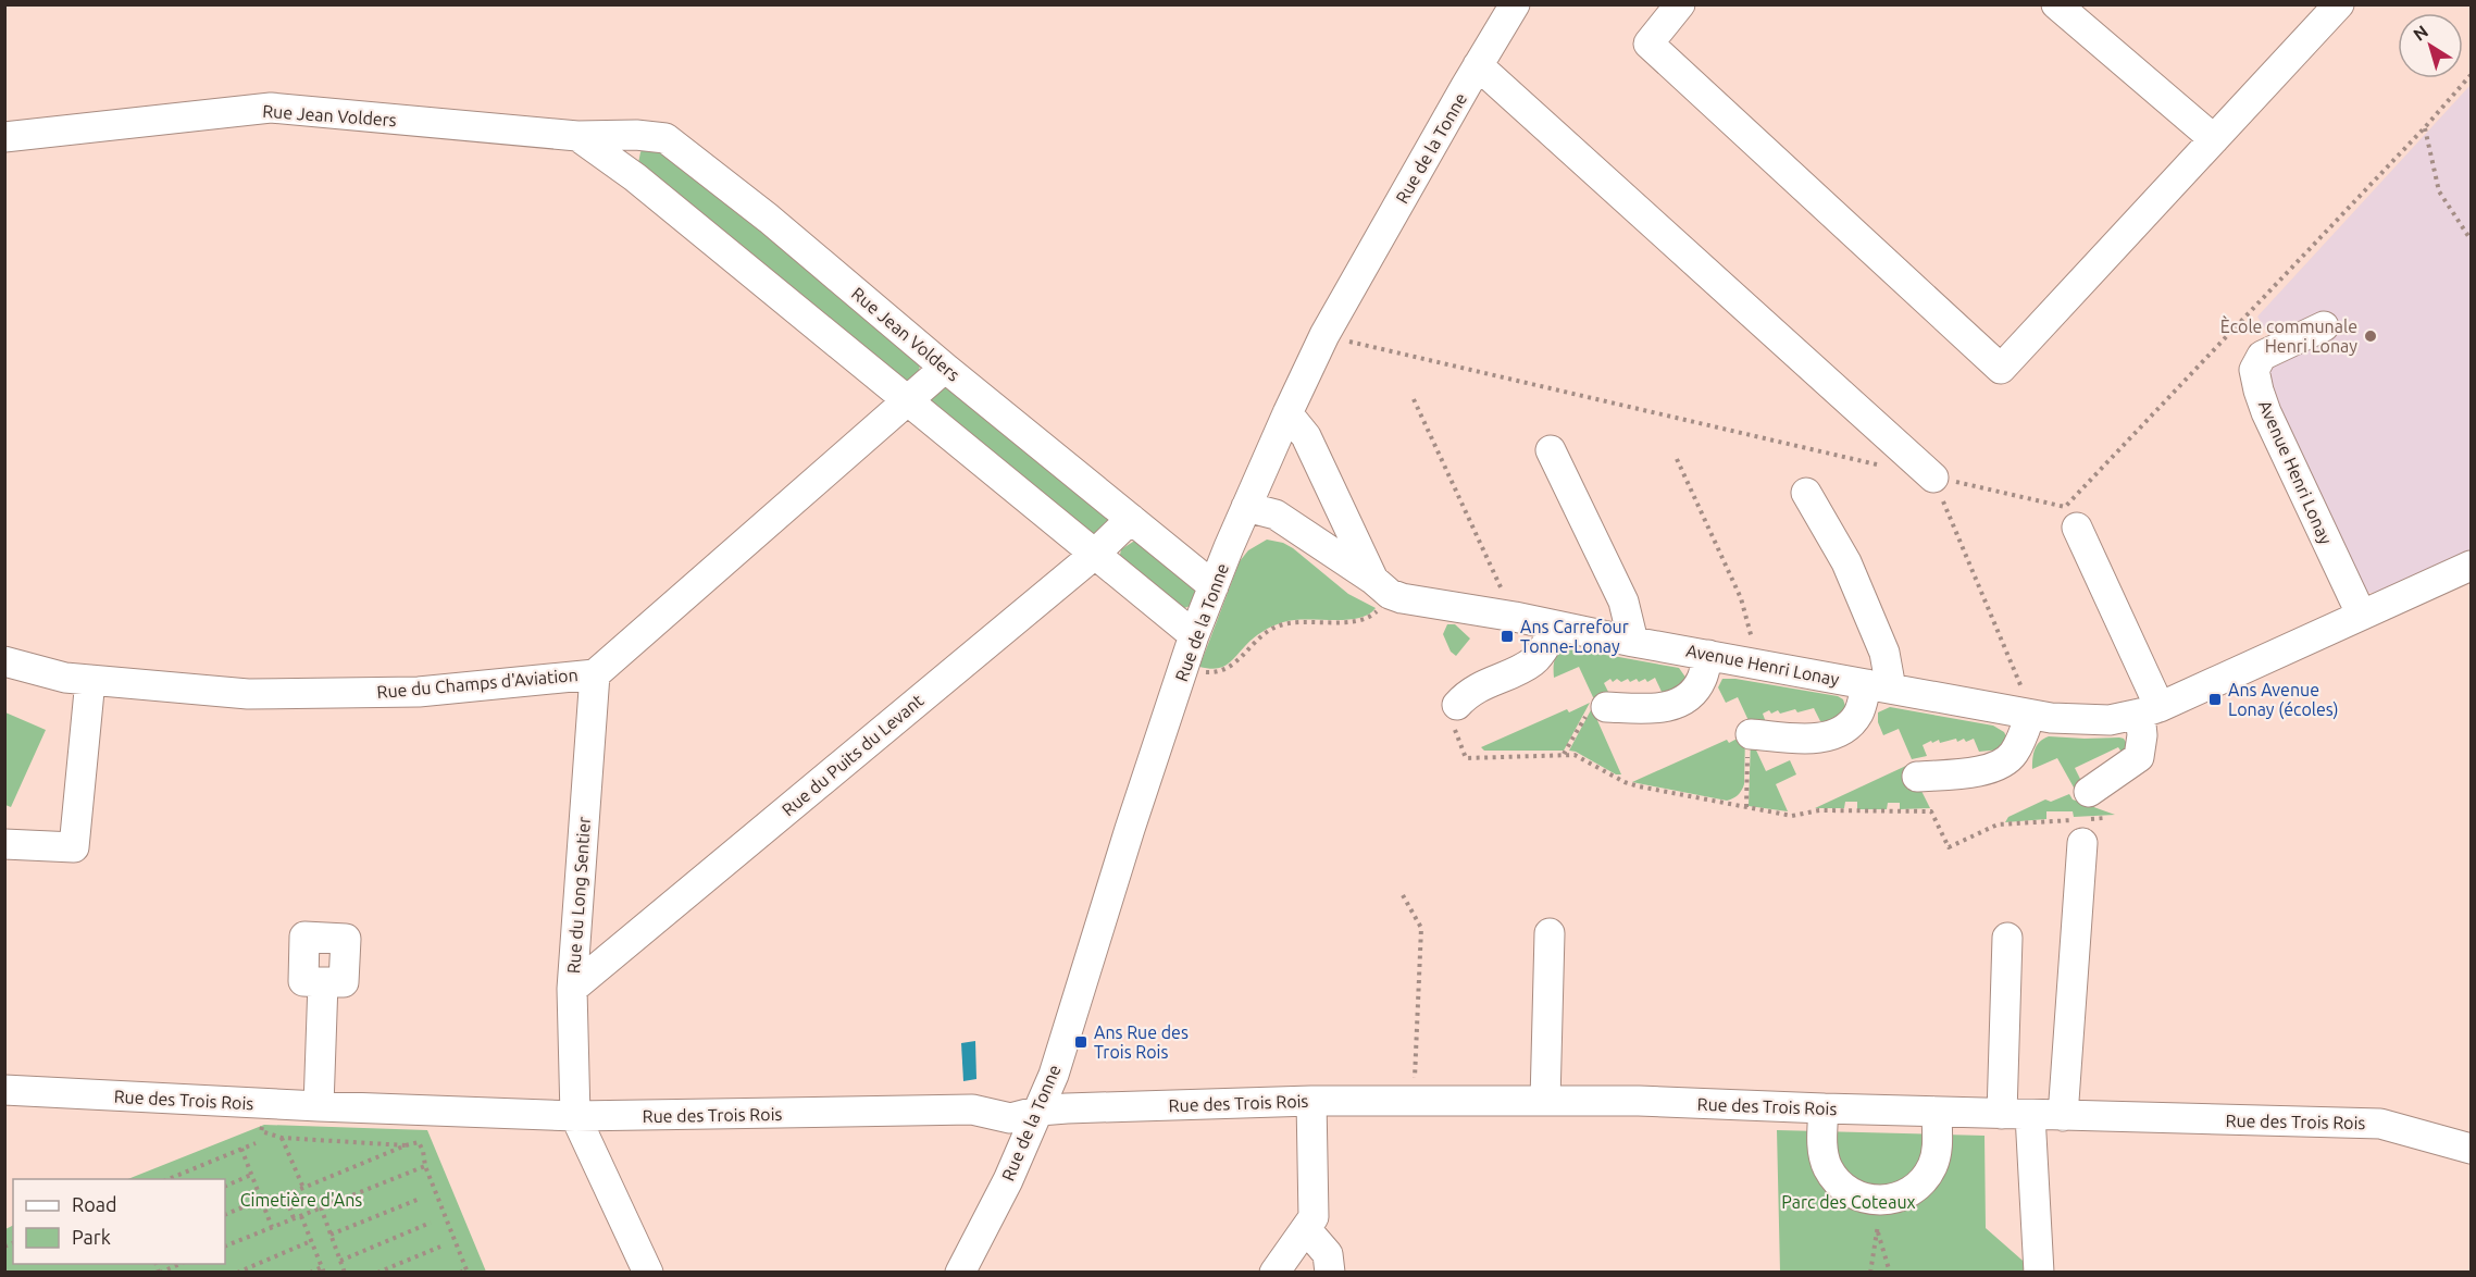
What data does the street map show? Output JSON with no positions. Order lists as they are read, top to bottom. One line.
{"streets":{"street":["Rue Jean Volders","Rue de la Tonne","Avenue Henri Lonay","Rue du Champs d'Aviation","Rue du Puits du Levant","Rue du Long Sentier","Rue des Trois Rois"]},"crossings":[["Rue Jean Volders","Rue de la Tonne"],["Rue Jean Volders","Rue du Champs d'Aviation"],["Rue Jean Volders","Rue du Puits du Levant"],["Rue de la Tonne","Avenue Henri Lonay"],["Rue de la Tonne","Rue des Trois Rois"],["Rue du Champs d'Aviation","Rue du Long Sentier"],["Rue du Puits du Levant","Rue du Long Sentier"],["Rue du Long Sentier","Rue des Trois Rois"]],"parks":["Cimetière d'Ans","Parc des Coteaux"],"places":{"other":["Ècole communale Henri Lonay"],"transit":["Ans Carrefour Tonne-Lonay","Ans Avenue Lonay (écoles)","Ans Rue des Trois Rois"]},"legend":["Road","Park"],"north":"top left"}
